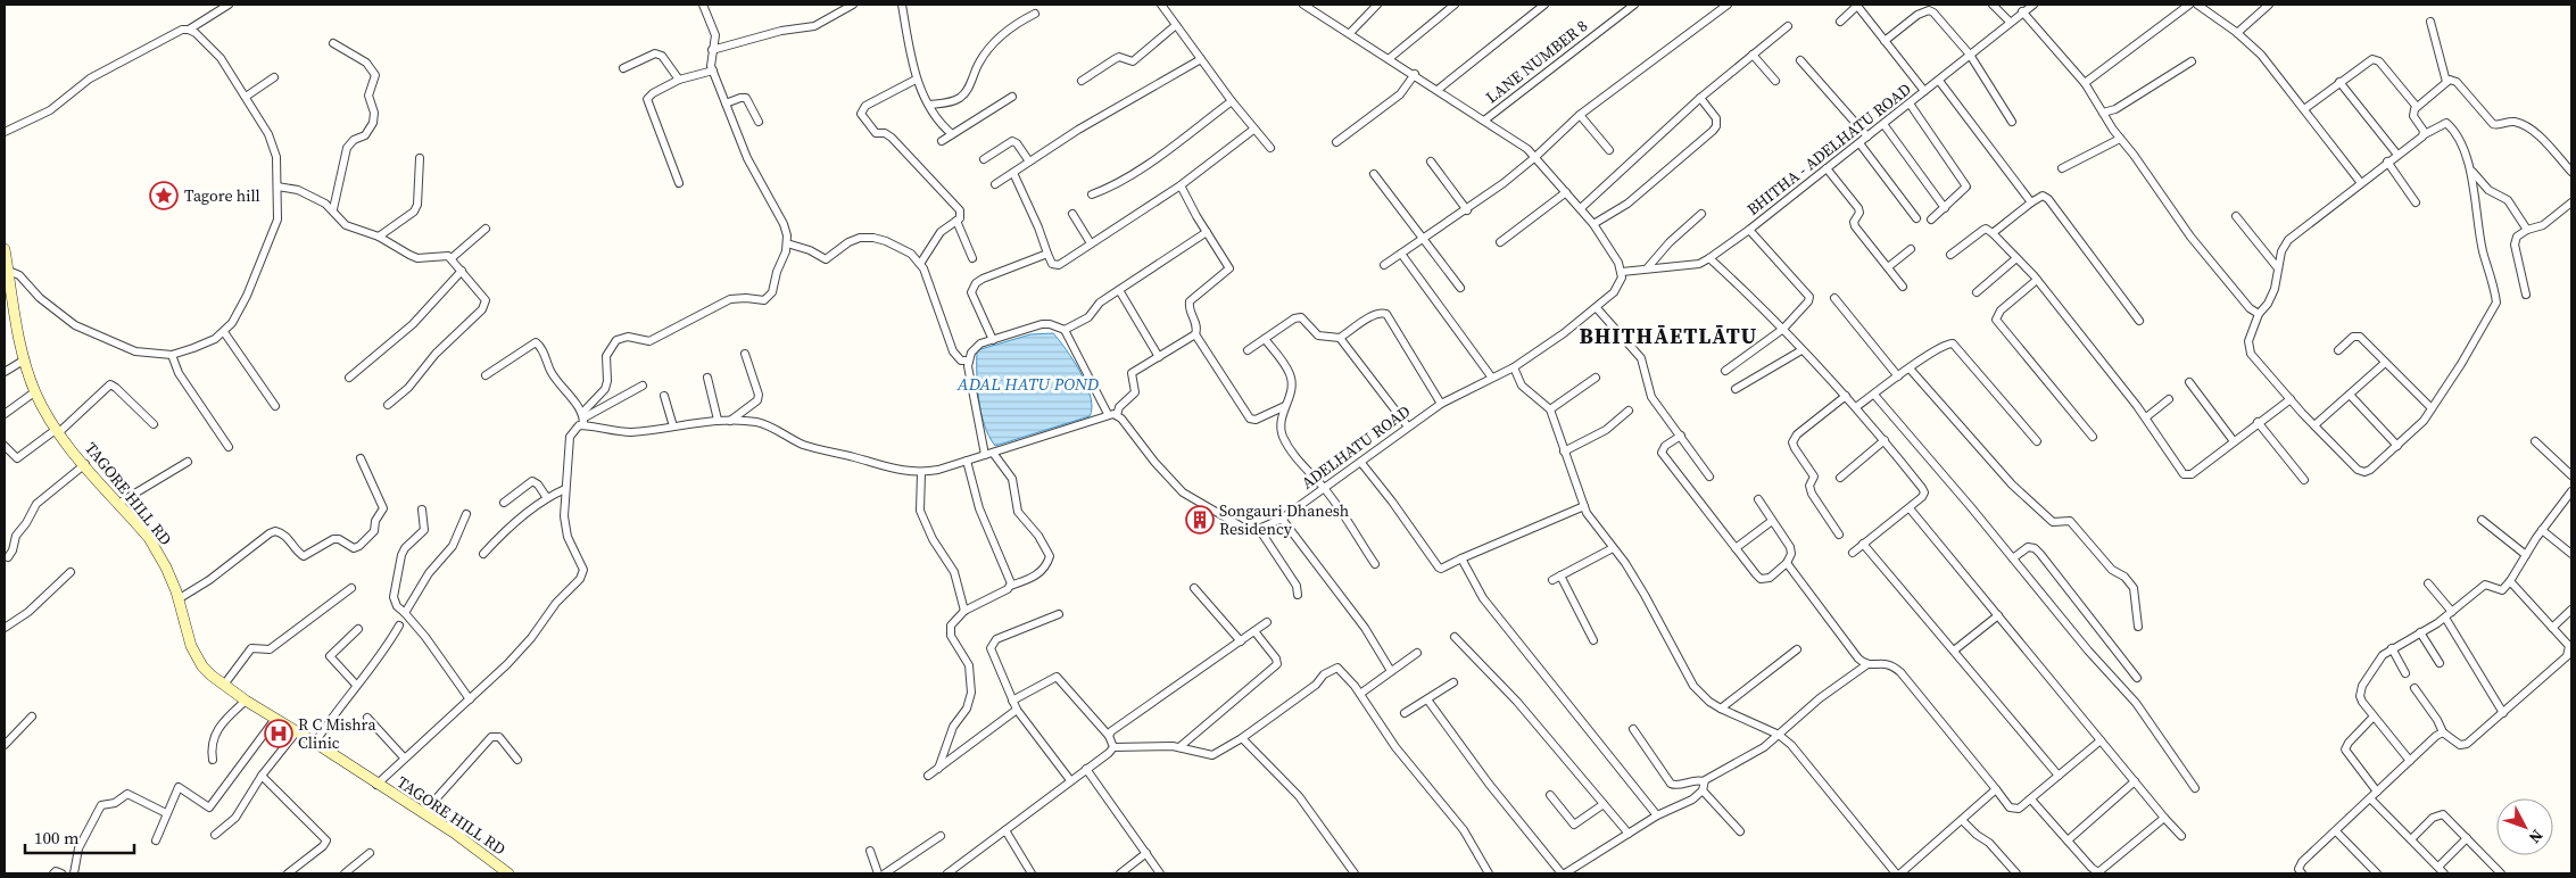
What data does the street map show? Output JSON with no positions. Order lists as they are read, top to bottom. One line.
{"streets":{"main road":["TAGORE HILL RD"],"street":["LANE NUMBER 8","BHITHA - ADELHATU ROAD","ADELHATU ROAD"]},"crossings":[["BHITHA - ADELHATU ROAD","ADELHATU ROAD"]],"districts":["BHITHĀETLĀTU"],"water":["ADAL HATU POND"],"places":{"place":["Tagore hill"],"building":["Songauri Dhanesh Residency"],"hospital":["R C Mishra Clinic"]},"scale_bar":"100 m","north":"bottom right"}
